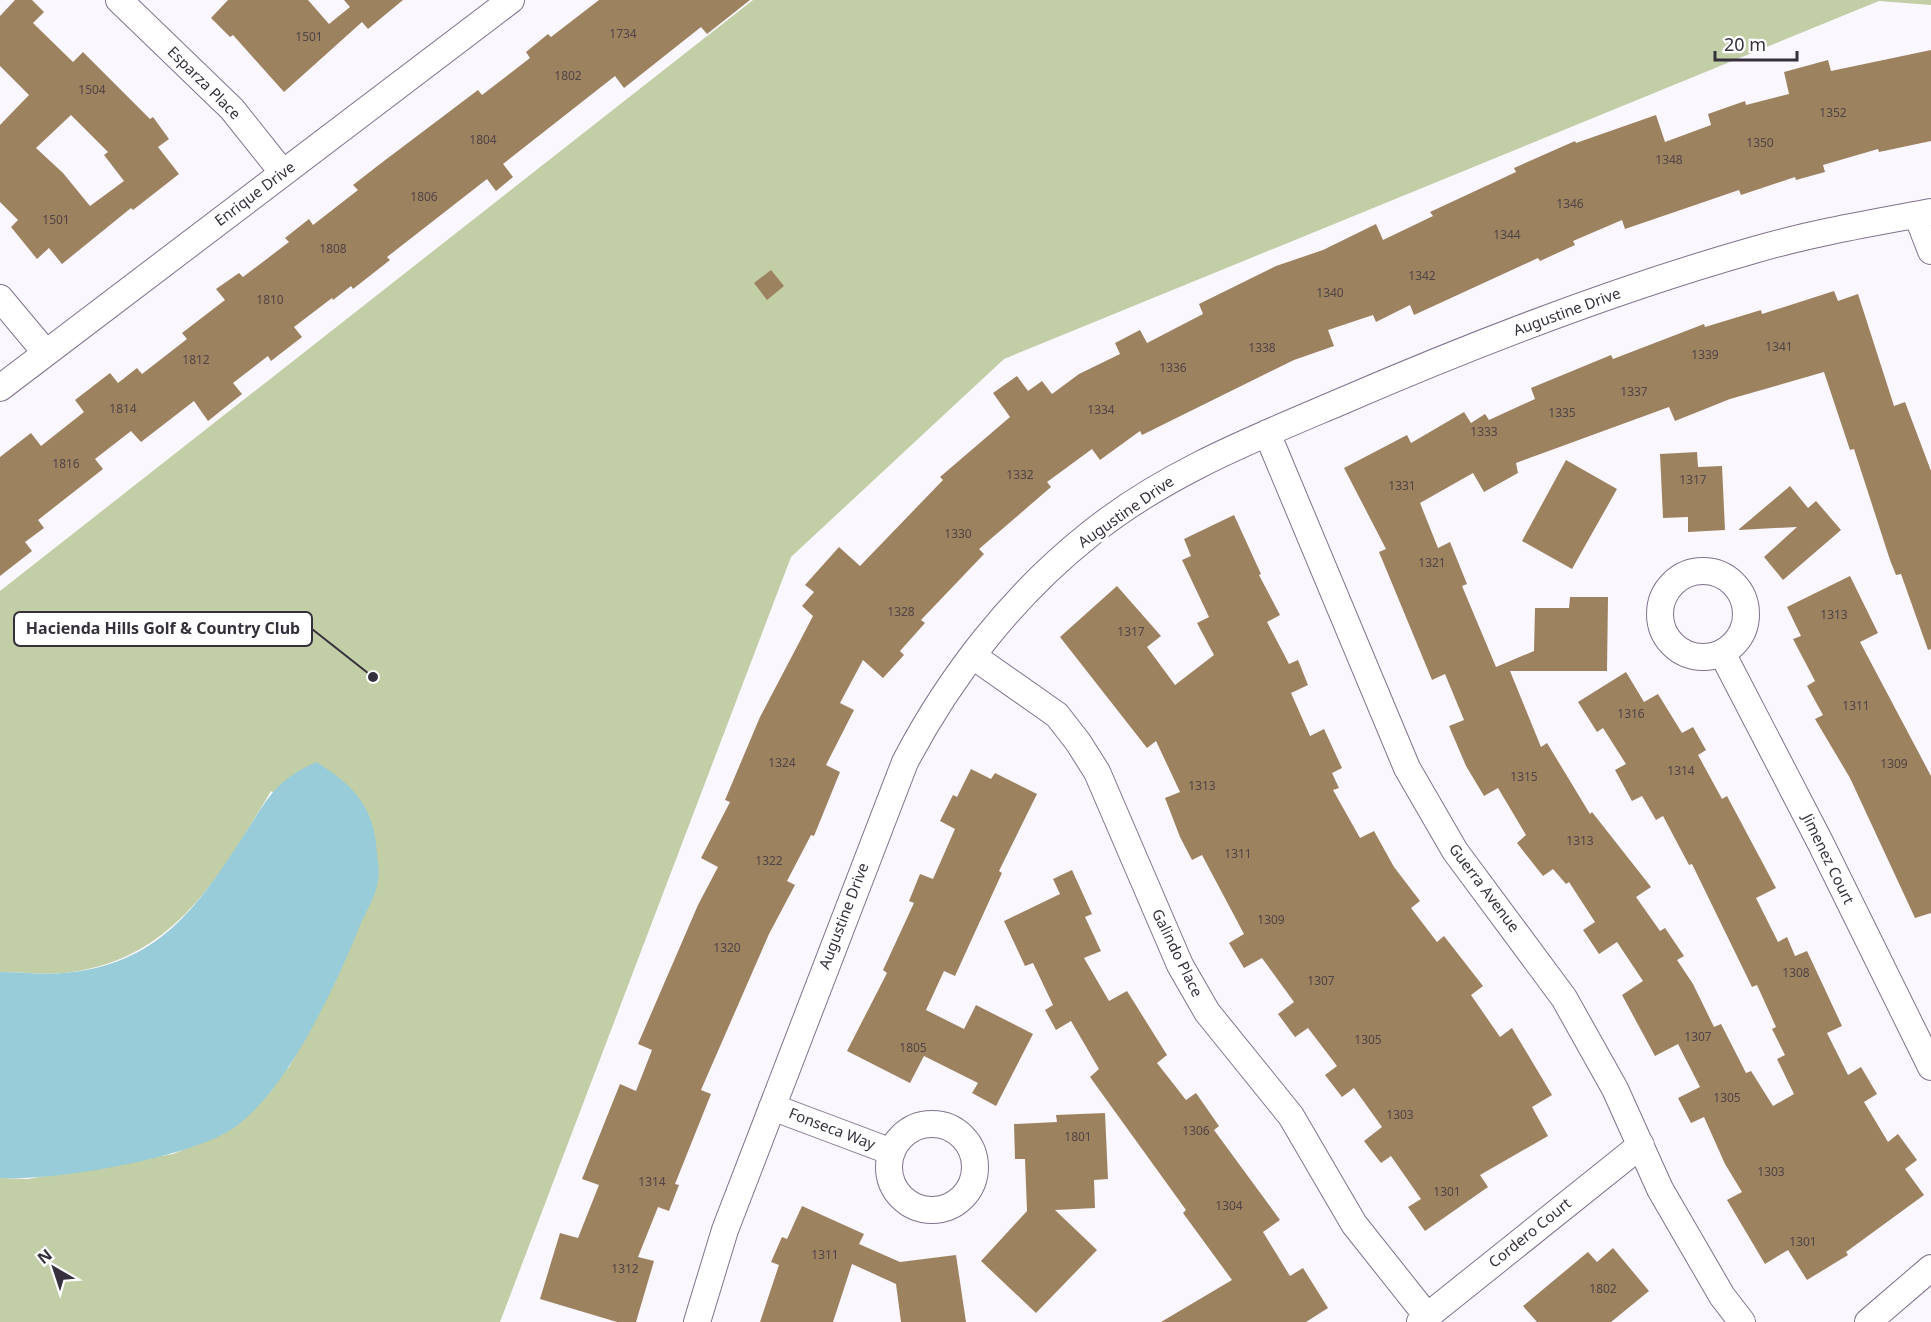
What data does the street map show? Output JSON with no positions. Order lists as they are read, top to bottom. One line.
{"streets":{"street":["Esparza Place","Enrique Drive","Augustine Drive","Jimenez Court","Guerra Avenue","Galindo Place","Fonseca Way","Cordero Court"]},"crossings":[["Esparza Place","Enrique Drive"],["Augustine Drive","Guerra Avenue"],["Augustine Drive","Galindo Place"],["Augustine Drive","Fonseca Way"],["Guerra Avenue","Cordero Court"],["Galindo Place","Cordero Court"]],"places":["Hacienda Hills Golf & Country Club"],"house_numbers":["1734","1501","1802","1504","1352","1804","1350","1348","1806","1346","1501","1344","1808","1342","1340","1810","1341","1338","1339","1812","1336","1337","1814","1334","1335","1333","1816","1332","1317","1331","1330","1321","1328","1313","1317","1311","1316","1324","1309","1314","1315","1313","1313","1311","1322","1309","1320","1308","1307","1307","1305","1805","1305","1303","1306","1801","1303","1314","1301","1304","1301","1311","1312","1802"],"scale_bar":"20 m","north":"top left"}
